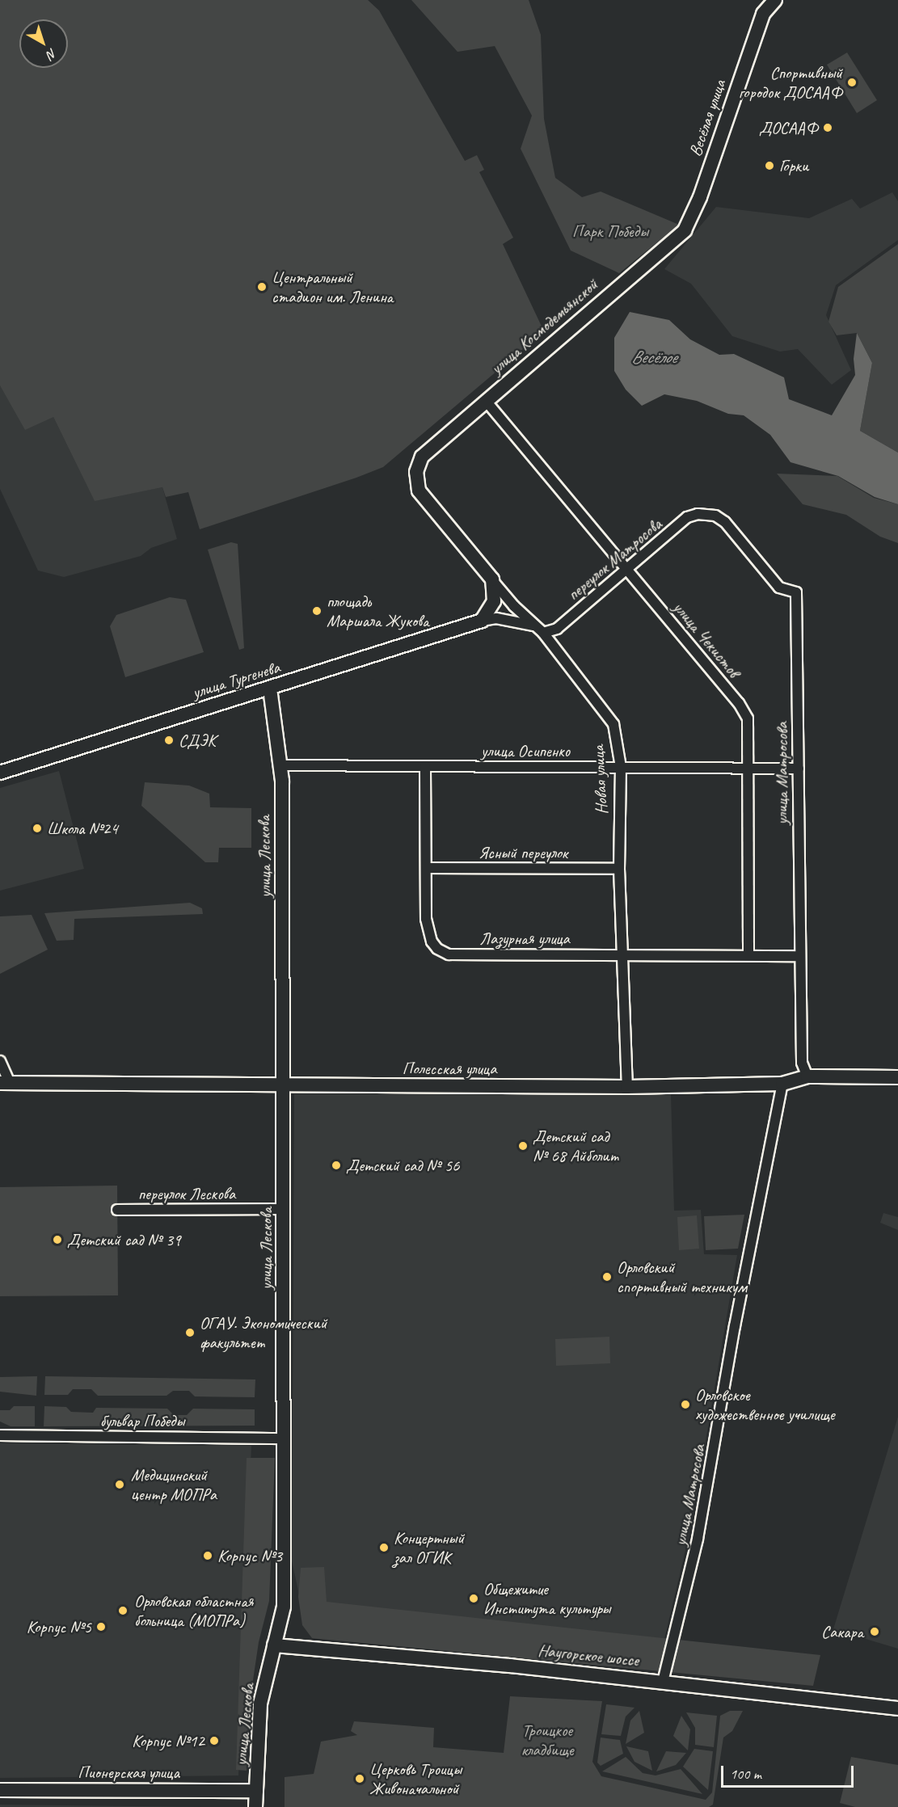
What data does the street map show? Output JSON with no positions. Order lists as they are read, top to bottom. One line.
{"streets":{"main road":["Весёлая улица","улица Космодемьянской","улица Тургенева","Новая улица","улица Лескова","Полесская улица","Наугорское шоссе","Пионерская улица"],"street":["переулок Матросова","улица Чекистов","улица Осипенко","улица Матросова","Ясный переулок","Лазурная улица","переулок Лескова","бульвар Победы"]},"crossings":[["Весёлая улица","улица Космодемьянской"],["улица Космодемьянской","улица Чекистов"],["улица Космодемьянской","Новая улица"],["переулок Матросова","улица Чекистов"],["переулок Матросова","улица Матросова"],["переулок Матросова","Новая улица"],["улица Чекистов","улица Осипенко"],["улица Чекистов","Лазурная улица"],["улица Тургенева","улица Лескова"],["улица Осипенко","улица Матросова"],["улица Осипенко","Новая улица"],["улица Осипенко","улица Лескова"],["улица Осипенко","Лазурная улица"],["улица Матросова","Лазурная улица"],["улица Матросова","Полесская улица"],["улица Матросова","Наугорское шоссе"],["Новая улица","Ясный переулок"],["Новая улица","Лазурная улица"],["Новая улица","Полесская улица"],["Ясный переулок","Лазурная улица"],["улица Лескова","Полесская улица"],["улица Лескова","переулок Лескова"],["улица Лескова","бульвар Победы"],["улица Лескова","Наугорское шоссе"],["улица Лескова","Пионерская улица"]],"water":["Весёлое"],"parks":["Парк Победы","Троицкое кладбище"],"places":["Спортивный городок ДОСААФ","ДОСААФ","Горки","Центральный стадион им. Ленина","площадь Маршала Жукова","СДЭК","Школа №24","Детский сад № 68 Айболит","Детский сад № 56","Детский сад № 39","Орловский спортивный техникум","ОГАУ. Экономический факультет","Орловское художественное училище","Медицинский центр МОПРа","Концертный зал ОГИК","Корпус №3","Общежитие Института культуры","Орловская областная больница (МОПРа)","Корпус №5","Сакара","Корпус №12","Церковь Троицы Живоначальной"],"scale_bar":"100 m","north":"bottom right"}
